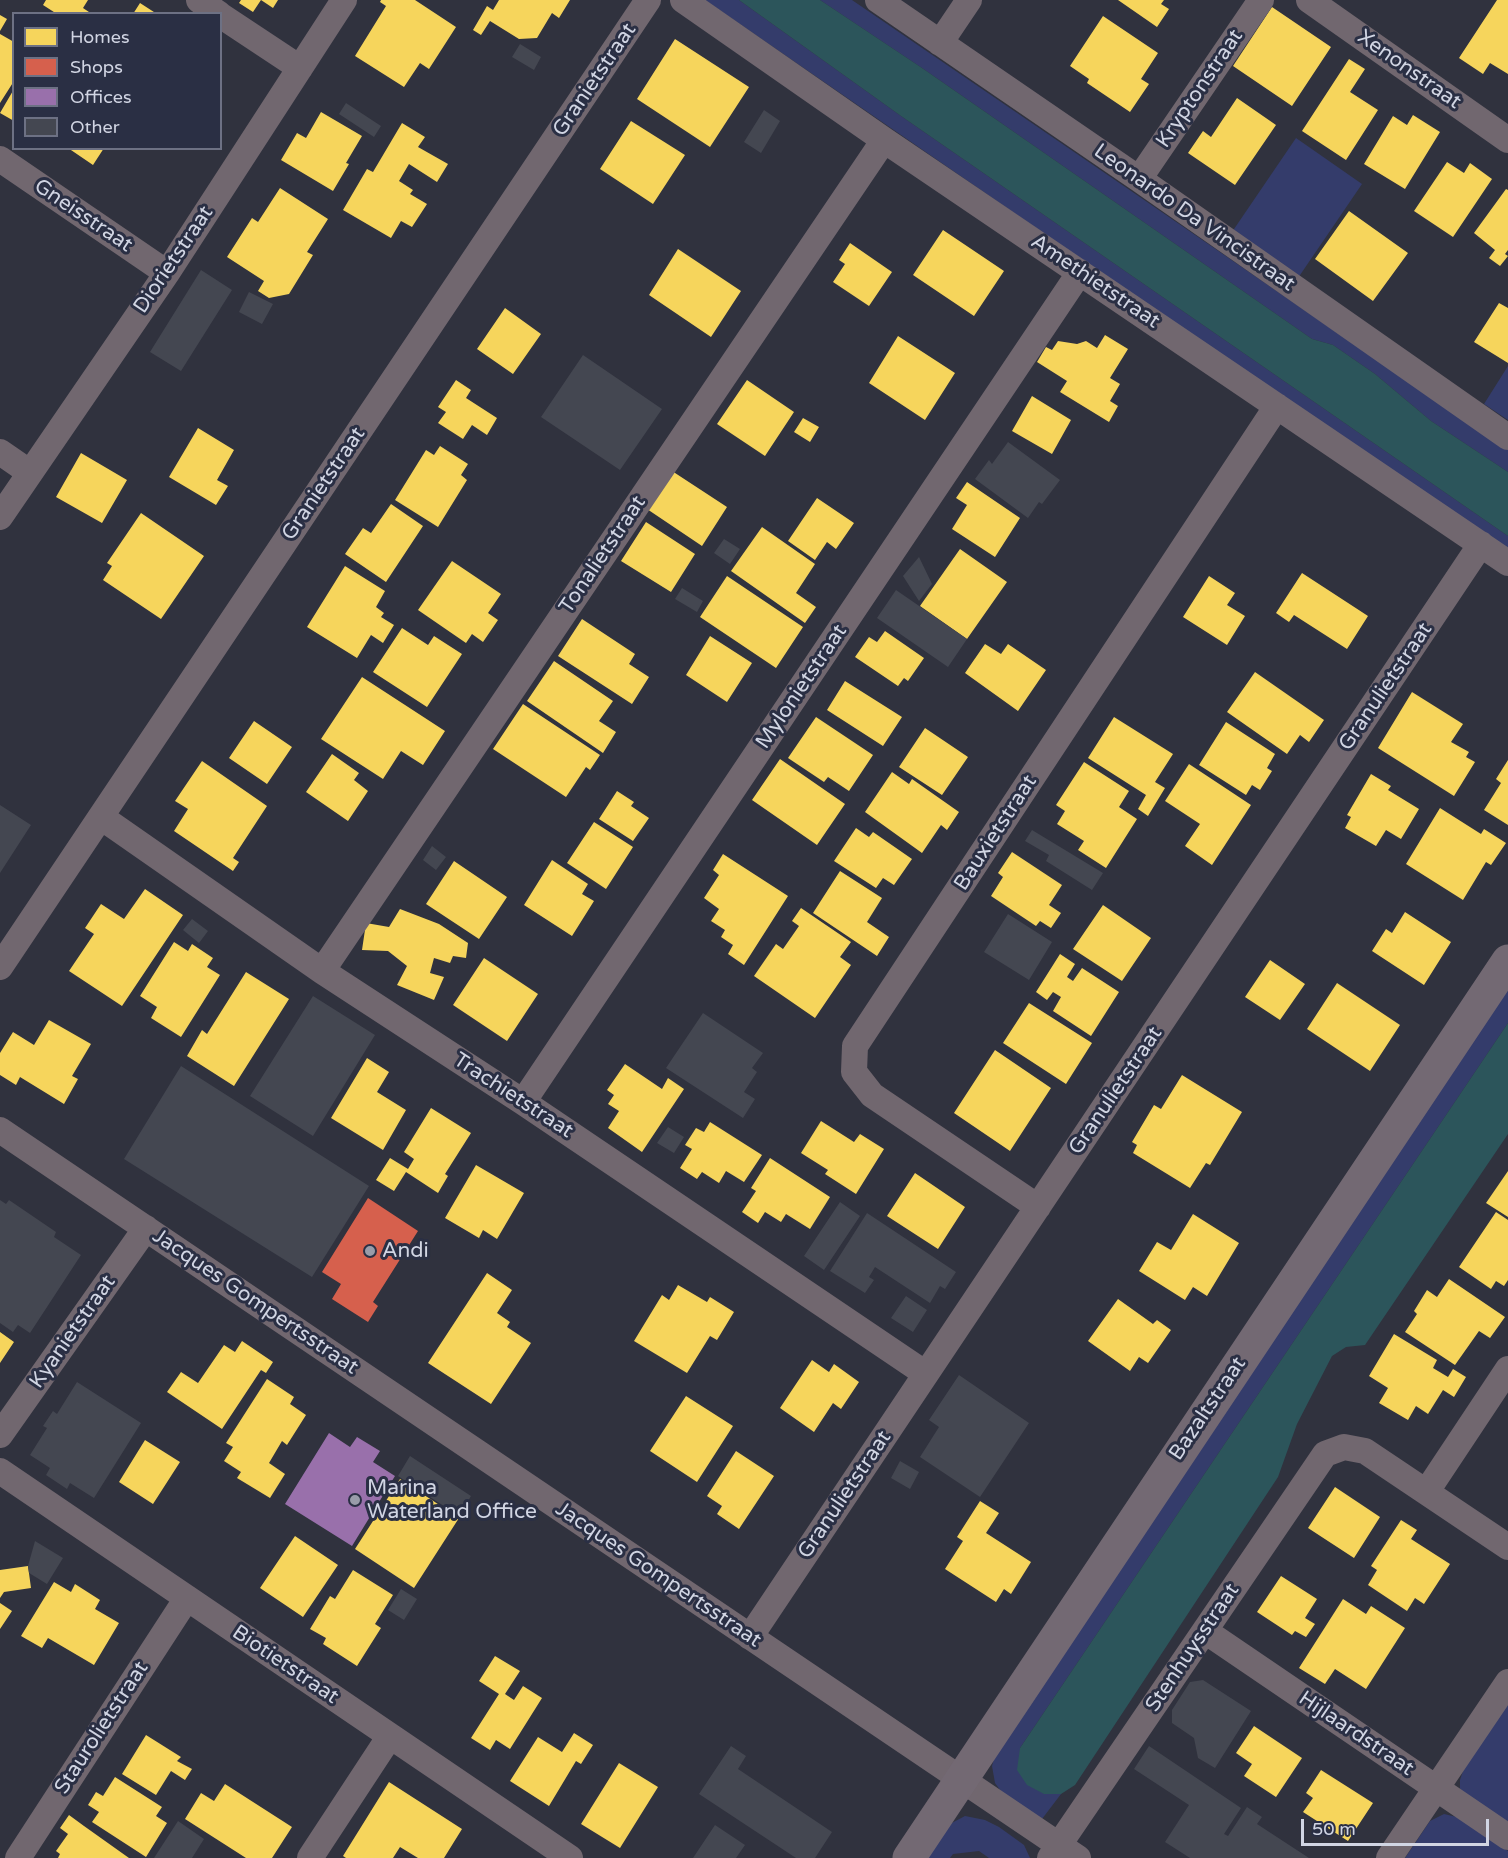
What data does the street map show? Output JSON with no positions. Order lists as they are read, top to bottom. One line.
{"streets":{"street":["Xenonstraat","Granietstraat","Kryptonstraat","Gneisstraat","Leonardo Da Vincistraat","Diorietstraat","Amethietstraat","Tonalietstraat","Mylonietstraat","Granulietstraat","Bauxietstraat","Trachietstraat","Jacques Gompertsstraat","Kyanietstraat","Bazaltstraat","Stenhuysstraat","Biotietstraat","Staurolietstraat","Hijlaardstraat"]},"crossings":[["Granietstraat","Trachietstraat"],["Kryptonstraat","Leonardo Da Vincistraat"],["Gneisstraat","Diorietstraat"],["Amethietstraat","Tonalietstraat"],["Amethietstraat","Mylonietstraat"],["Amethietstraat","Granulietstraat"],["Amethietstraat","Bauxietstraat"],["Tonalietstraat","Trachietstraat"],["Mylonietstraat","Trachietstraat"],["Granulietstraat","Bauxietstraat"],["Granulietstraat","Trachietstraat"],["Granulietstraat","Jacques Gompertsstraat"],["Jacques Gompertsstraat","Kyanietstraat"],["Jacques Gompertsstraat","Bazaltstraat"],["Jacques Gompertsstraat","Stenhuysstraat"],["Stenhuysstraat","Hijlaardstraat"],["Biotietstraat","Staurolietstraat"]],"places":["Andi","Marina Waterland Office"],"legend":["Homes","Shops","Offices","Other"],"scale_bar":"50 m"}
